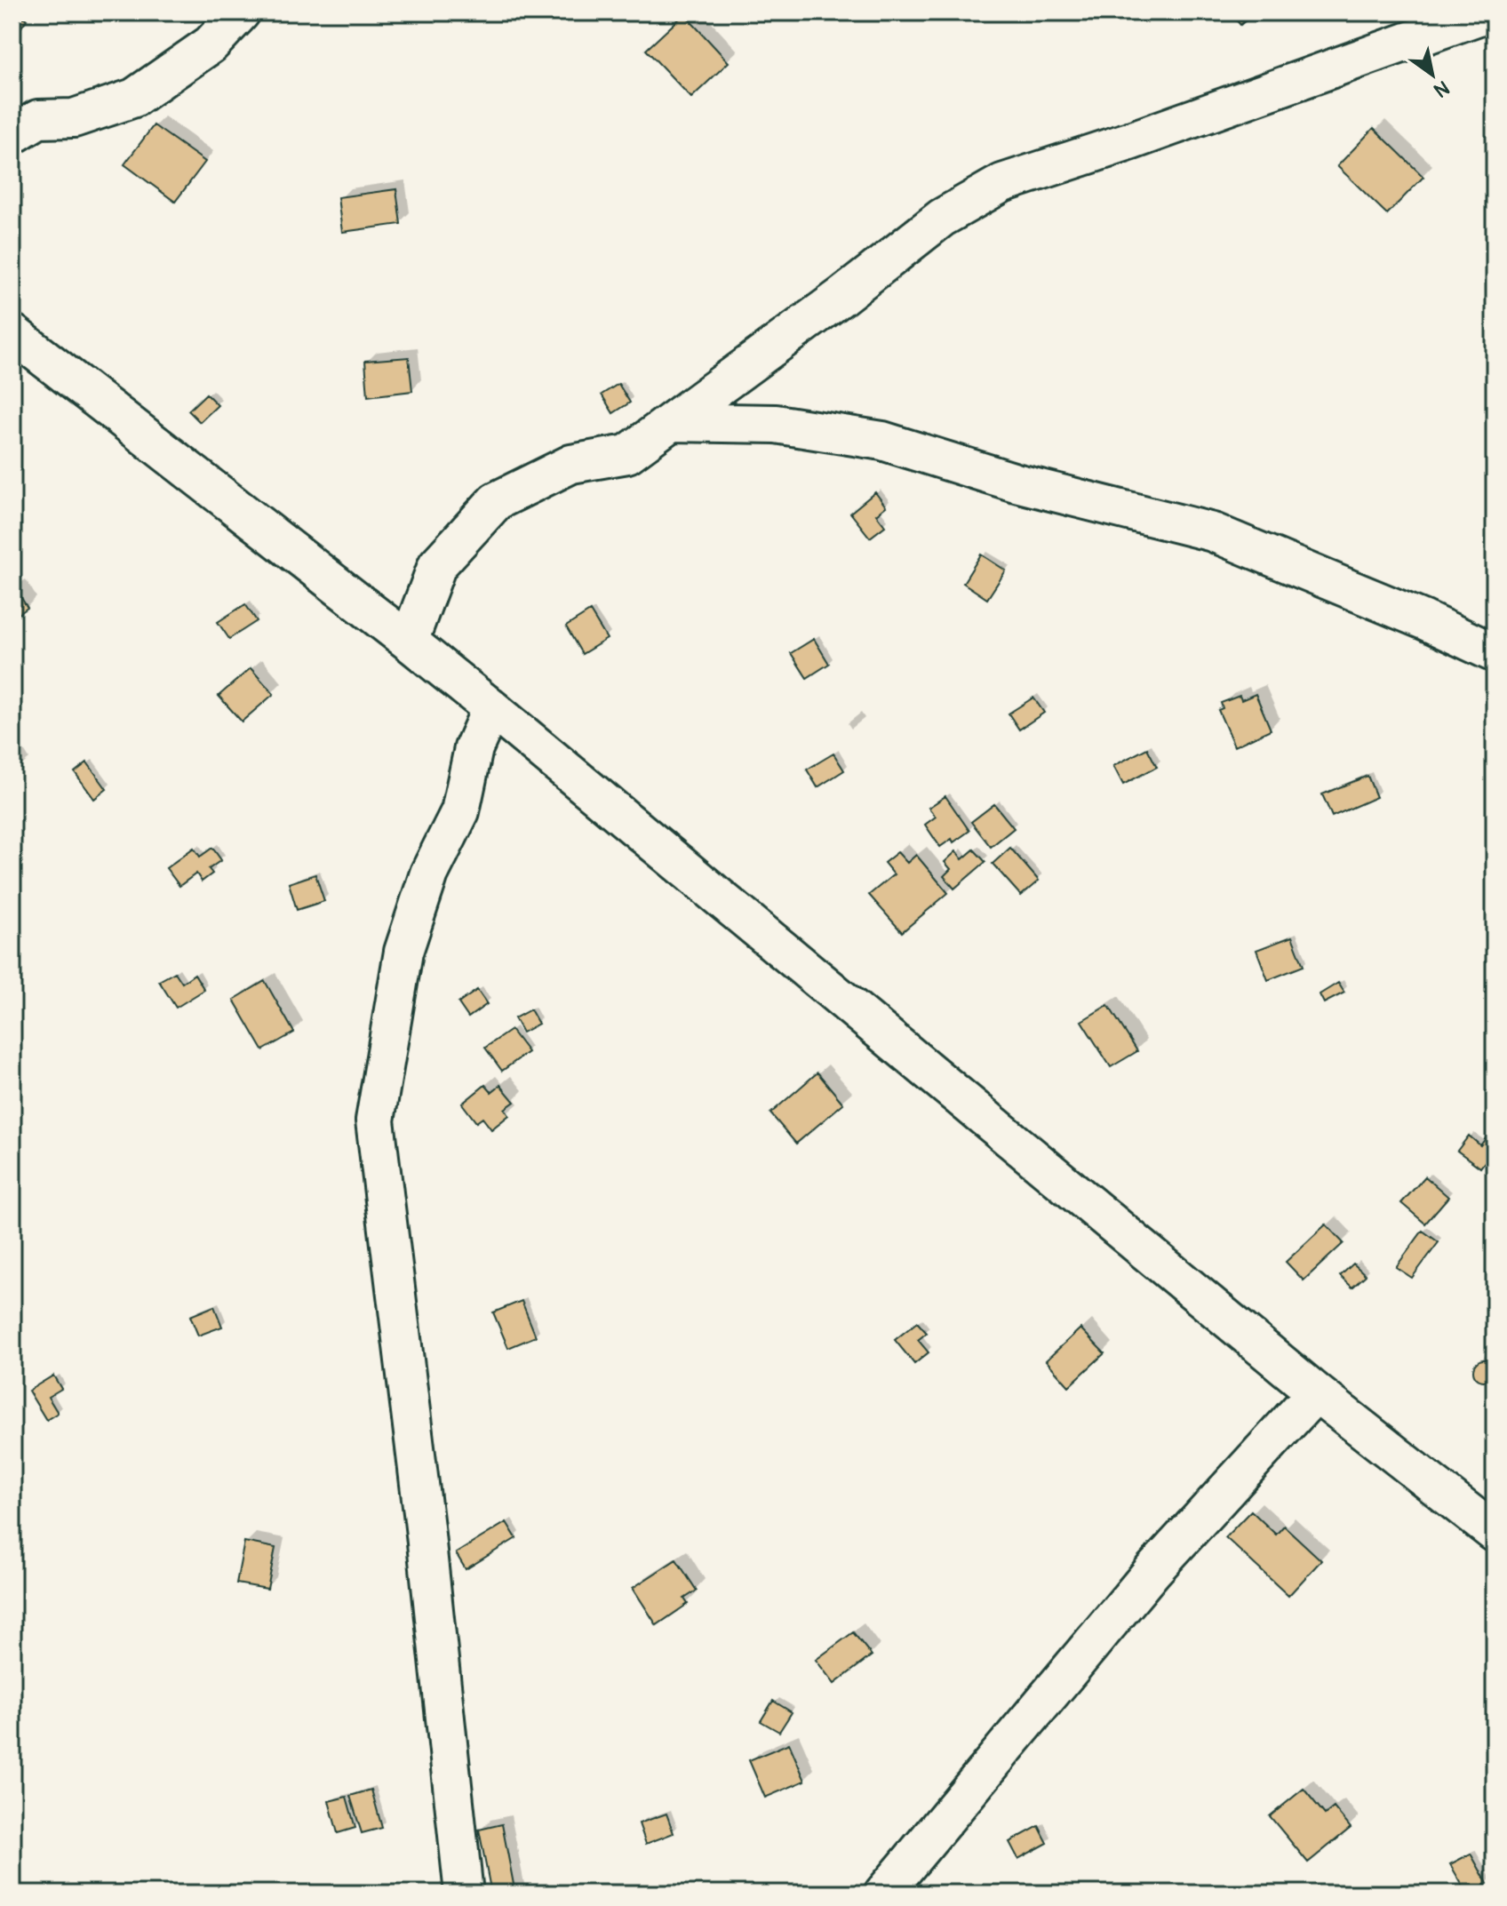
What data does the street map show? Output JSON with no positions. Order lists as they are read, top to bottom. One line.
{"north":"bottom right"}
